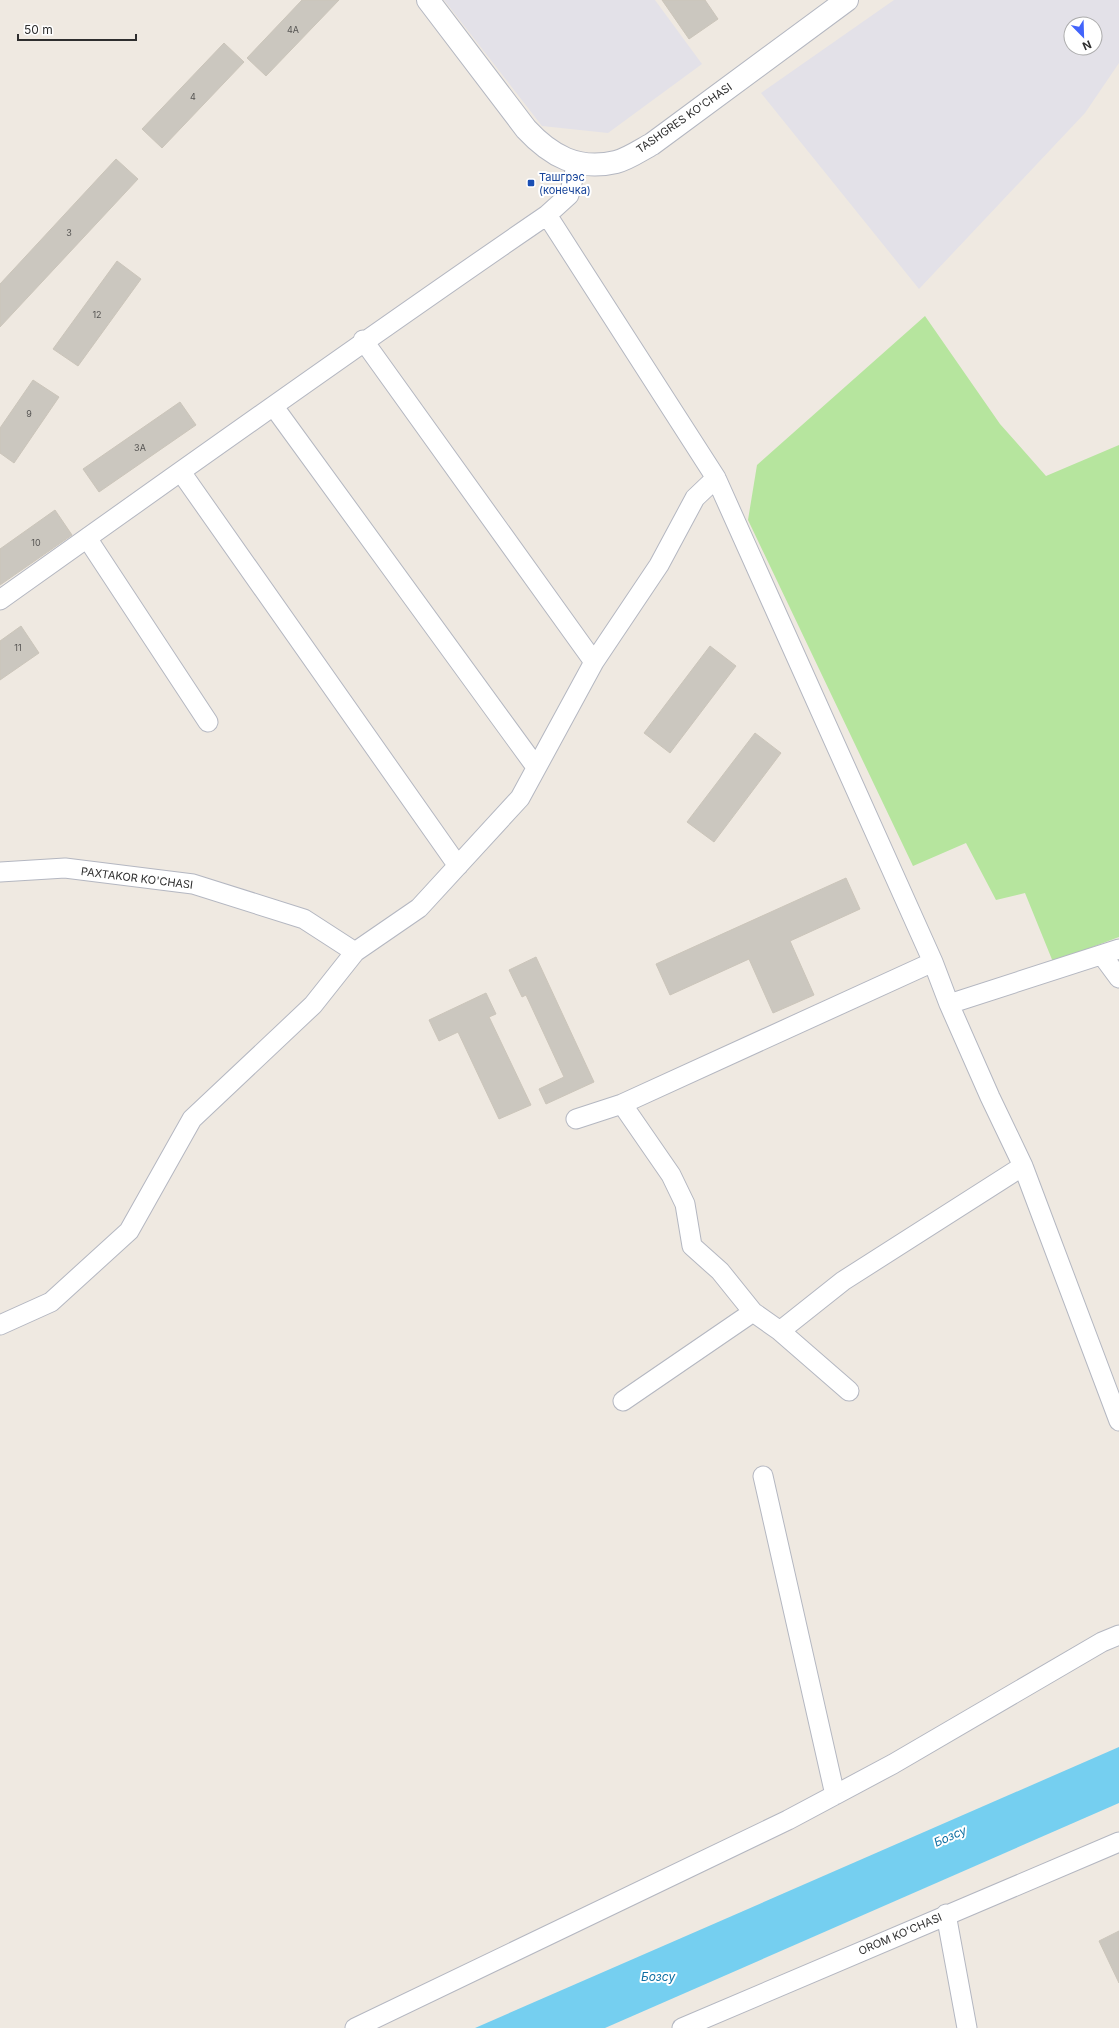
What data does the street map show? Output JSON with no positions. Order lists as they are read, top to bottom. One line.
{"streets":{"main road":["TASHGRES KO'CHASI"],"street":["PAXTAKOR KO'CHASI","OROM KO'CHASI"]},"water":["Бозсу"],"places":{"transit":["Ташгрэс (конечка)"]},"house_numbers":["4А","4","3","12","9","3А","10","11"],"scale_bar":"50 m","north":"bottom right"}
